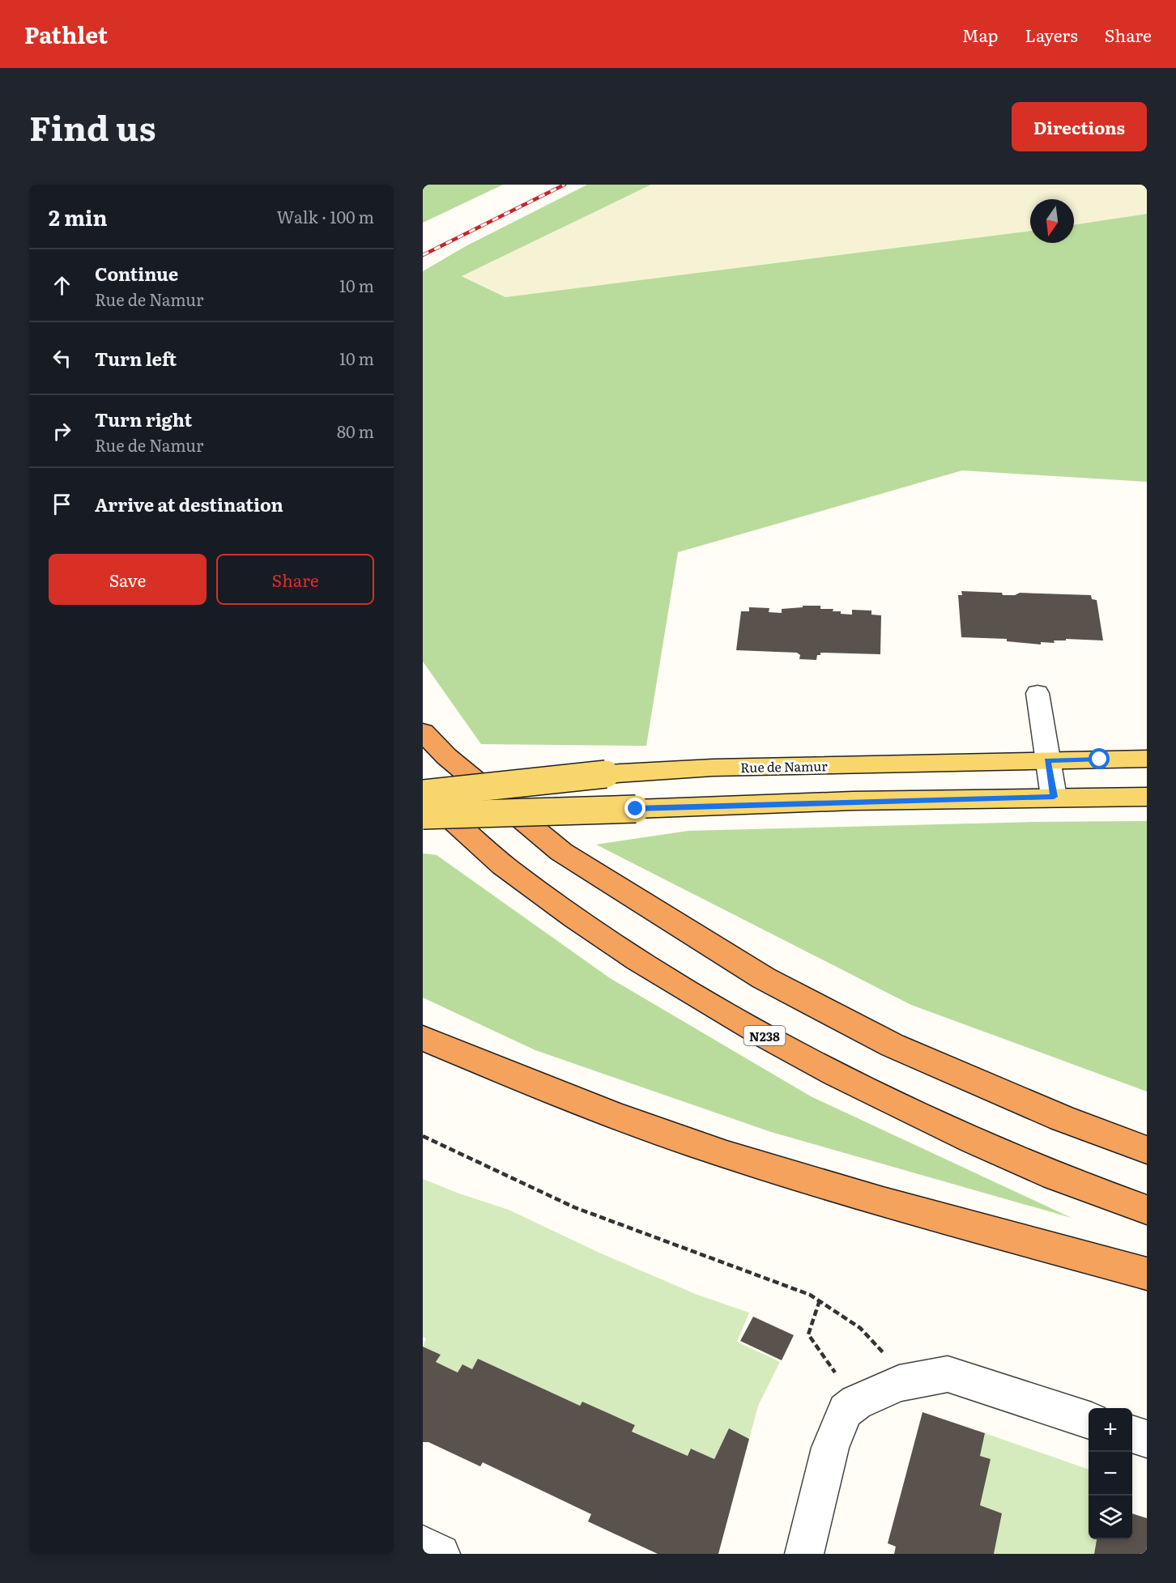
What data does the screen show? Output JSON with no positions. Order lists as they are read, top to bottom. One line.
{"streets":{"highway":["N238"],"main road":["Rue de Namur"]},"crossings":[["Rue de Namur","N238"]],"north":"bottom","page":{"header":"Pathlet","nav":["Map","Layers","Share"],"title":"Find us","buttons":["Directions",["Save","Share"]],"heading":["2 min","Walk · 100 m"],"list":[["Continue","Rue de Namur","10 m"],["Turn left","10 m"],["Turn right","Rue de Namur","80 m"],"Arrive at destination"],"map_buttons":["+","−"]}}
